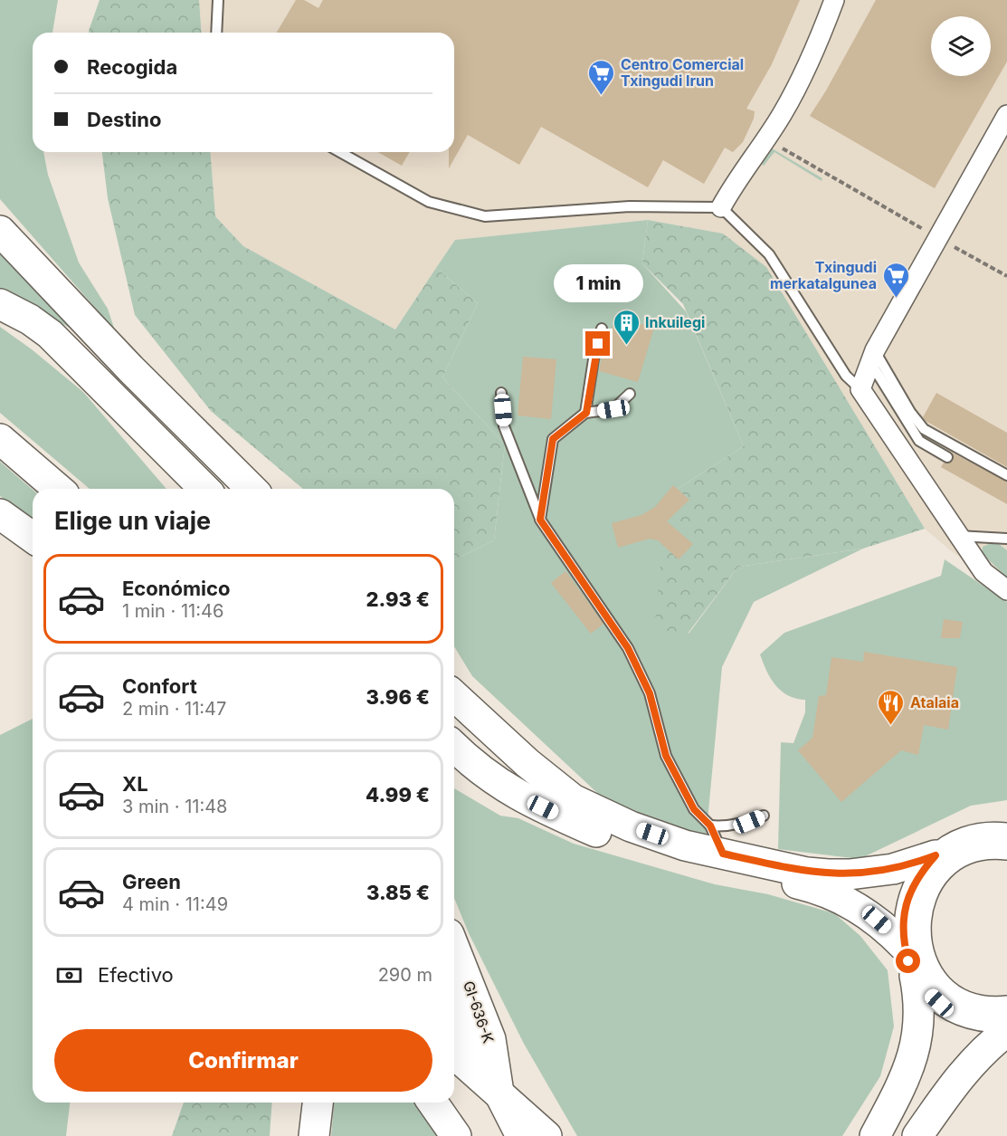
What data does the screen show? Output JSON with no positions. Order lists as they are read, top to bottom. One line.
{"streets":{"highway":["GI-636-K"]},"places":{"supermarket":["Centro Comercial Txingudi Irun","Txingudi merkatalgunea"],"building":["Inkuilegi"],"restaurant":["Atalaia"]},"page":{"banner":["Recogida","Destino"],"bubble":"1 min","heading":"Elige un viaje","list":[{"name":"Económico","note":"1 min · 11:46","value":"2.93 €"},{"name":"Confort","note":"2 min · 11:47","value":"3.96 €"},{"name":"XL","note":"3 min · 11:48","value":"4.99 €"},{"name":"Green","note":"4 min · 11:49","value":"3.85 €"}],"pay":["Efectivo","290 m"],"buttons":"Confirmar"}}
